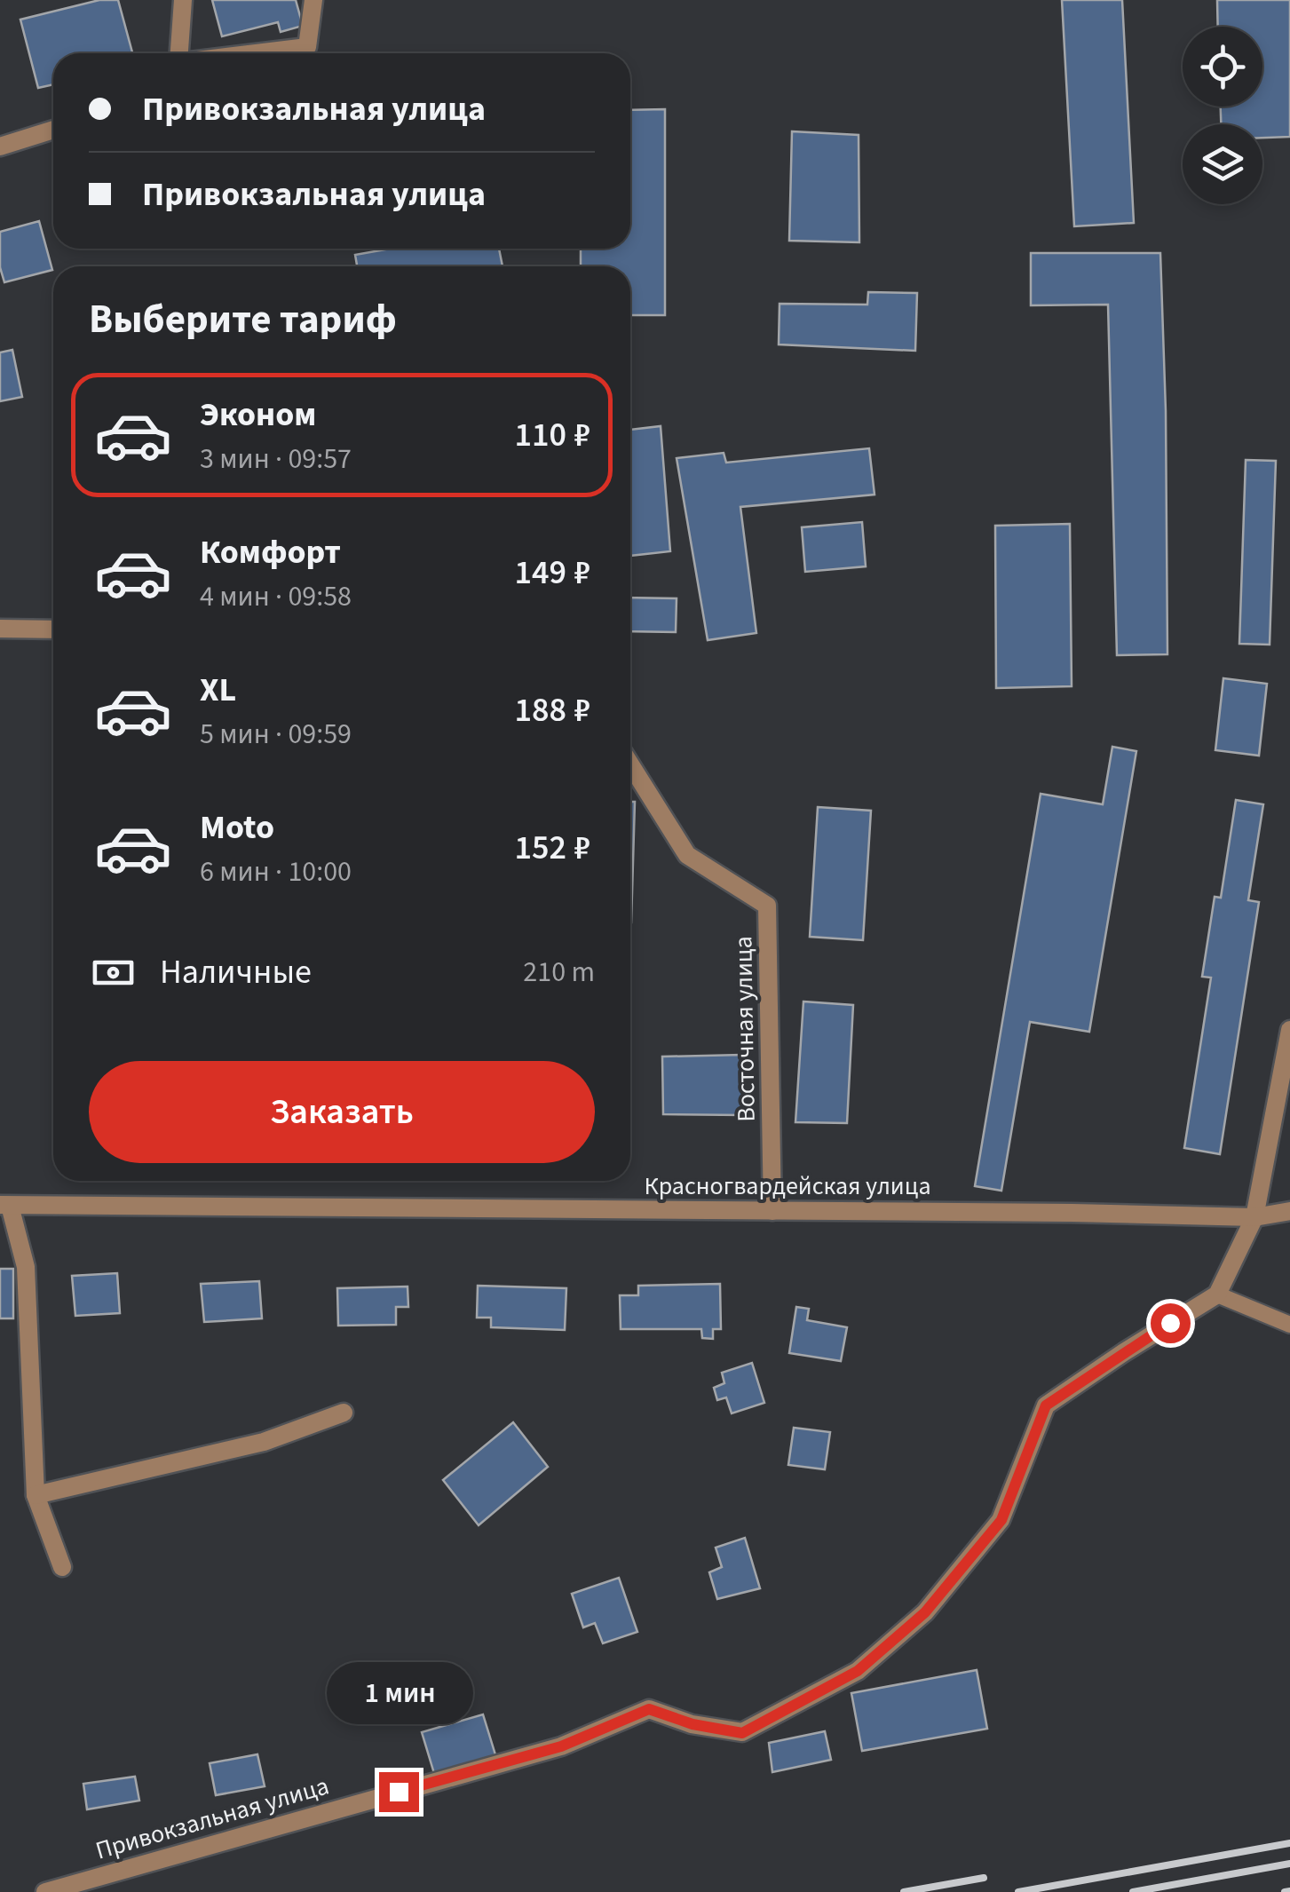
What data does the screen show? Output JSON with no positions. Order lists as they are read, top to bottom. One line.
{"streets":{"street":["Восточная улица","Красногвардейская улица","Привокзальная улица"]},"crossings":[["Восточная улица","Красногвардейская улица"]],"page":{"banner":["Привокзальная улица","Привокзальная улица"],"heading":"Выберите тариф","list":[{"name":"Эконом","note":"3 мин · 09:57","value":"110 ₽"},{"name":"Комфорт","note":"4 мин · 09:58","value":"149 ₽"},{"name":"XL","note":"5 мин · 09:59","value":"188 ₽"},{"name":"Moto","note":"6 мин · 10:00","value":"152 ₽"}],"pay":["Наличные","210 m"],"buttons":"Заказать","bubble":"1 мин"}}
